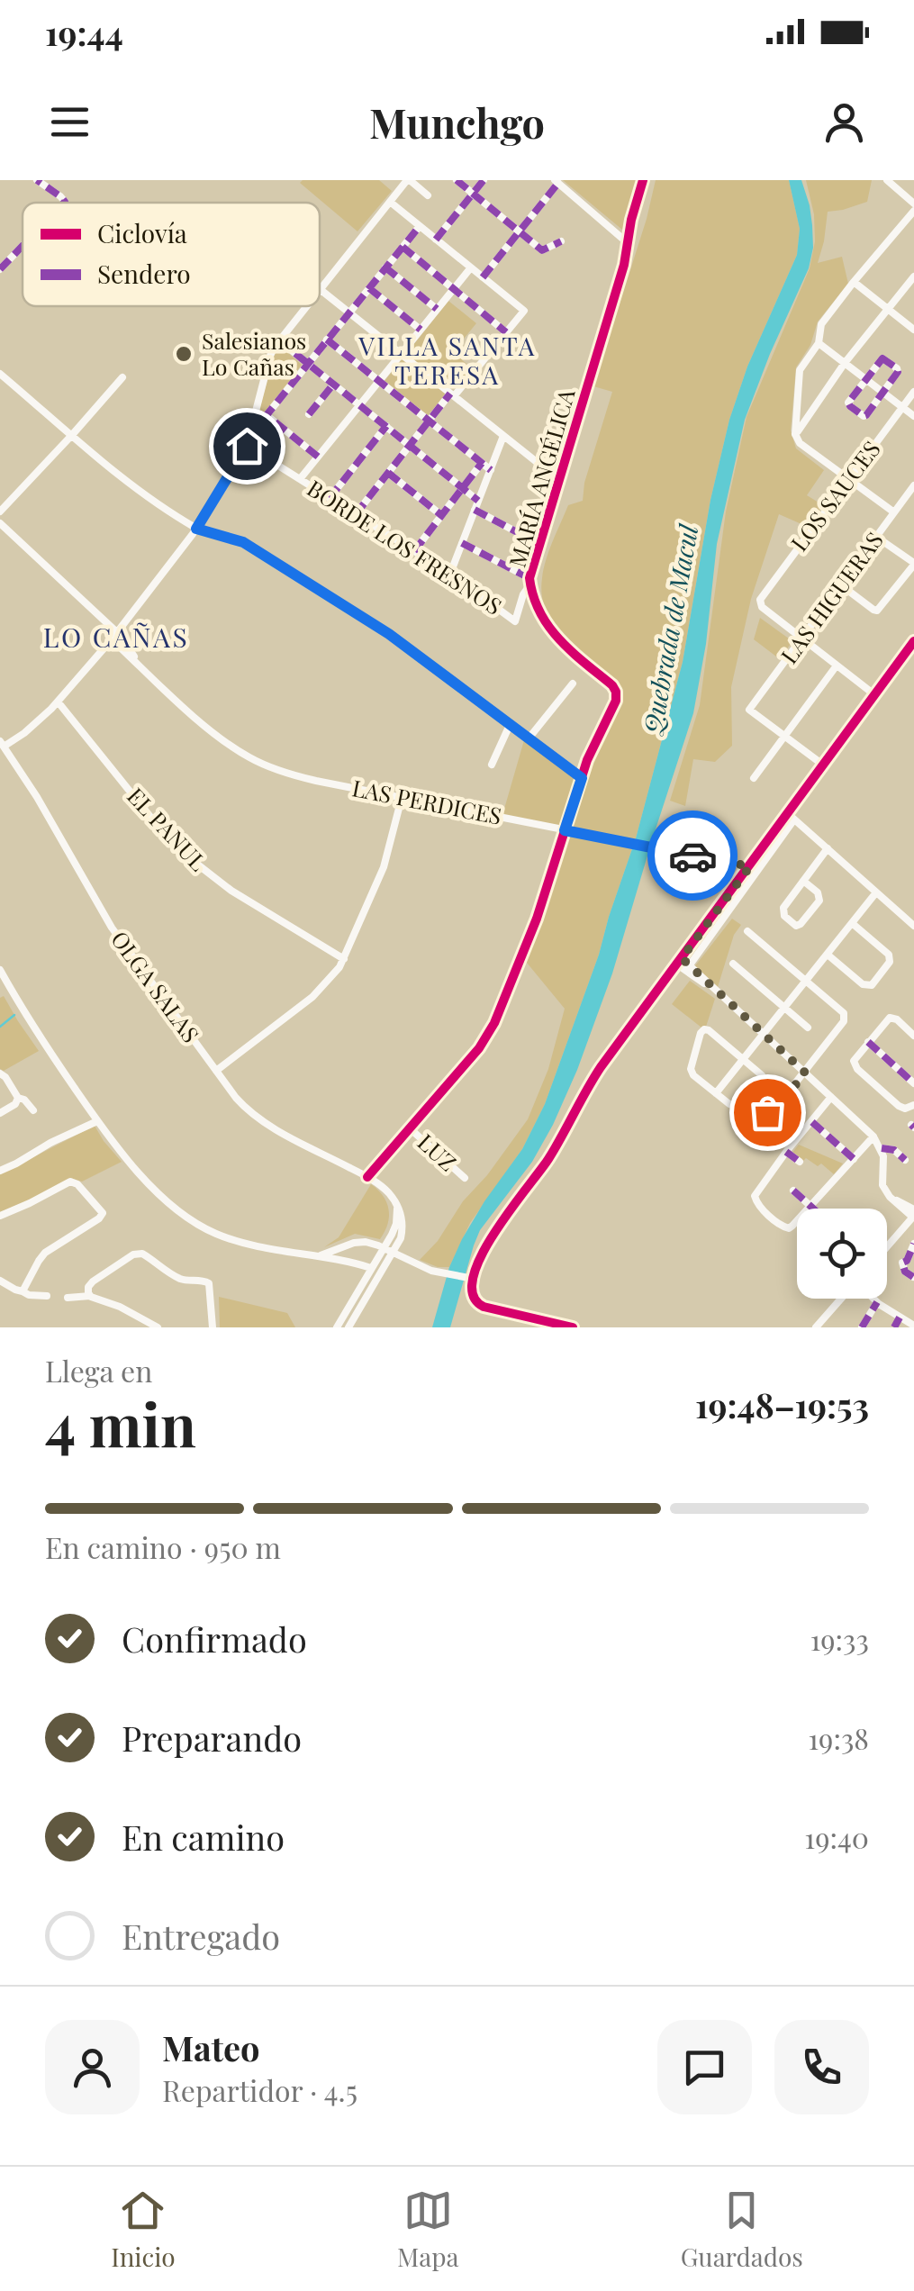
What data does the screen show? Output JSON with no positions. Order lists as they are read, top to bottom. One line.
{"streets":{"street":["MARÍA ANGÉLICA","LOS SAUCES","BORDE LOS FRESNOS","LAS HIGUERAS","LAS PERDICES","EL PANUL","OLGA SALAS","LUZ"]},"crossings":[["MARÍA ANGÉLICA","BORDE LOS FRESNOS"],["MARÍA ANGÉLICA","LAS PERDICES"],["MARÍA ANGÉLICA","OLGA SALAS"],["MARÍA ANGÉLICA","LUZ"],["LOS SAUCES","LAS HIGUERAS"]],"districts":["VILLA SANTA TERESA","LO CAÑAS"],"water":["Quebrada de Macul"],"places":["Salesianos Lo Cañas"],"legend":["Ciclovía","Sendero"],"page":{"status":"19:44","header":"Munchgo","heading":["4 min","Llega en","19:48–19:53"],"panel":["Mateo","Repartidor · 4.5"],"bar":"En camino · 950 m","list":[["Confirmado","19:33"],["Preparando","19:38"],["En camino","19:40"],"Entregado"],"tabs":["Inicio","Mapa","Guardados"]}}
